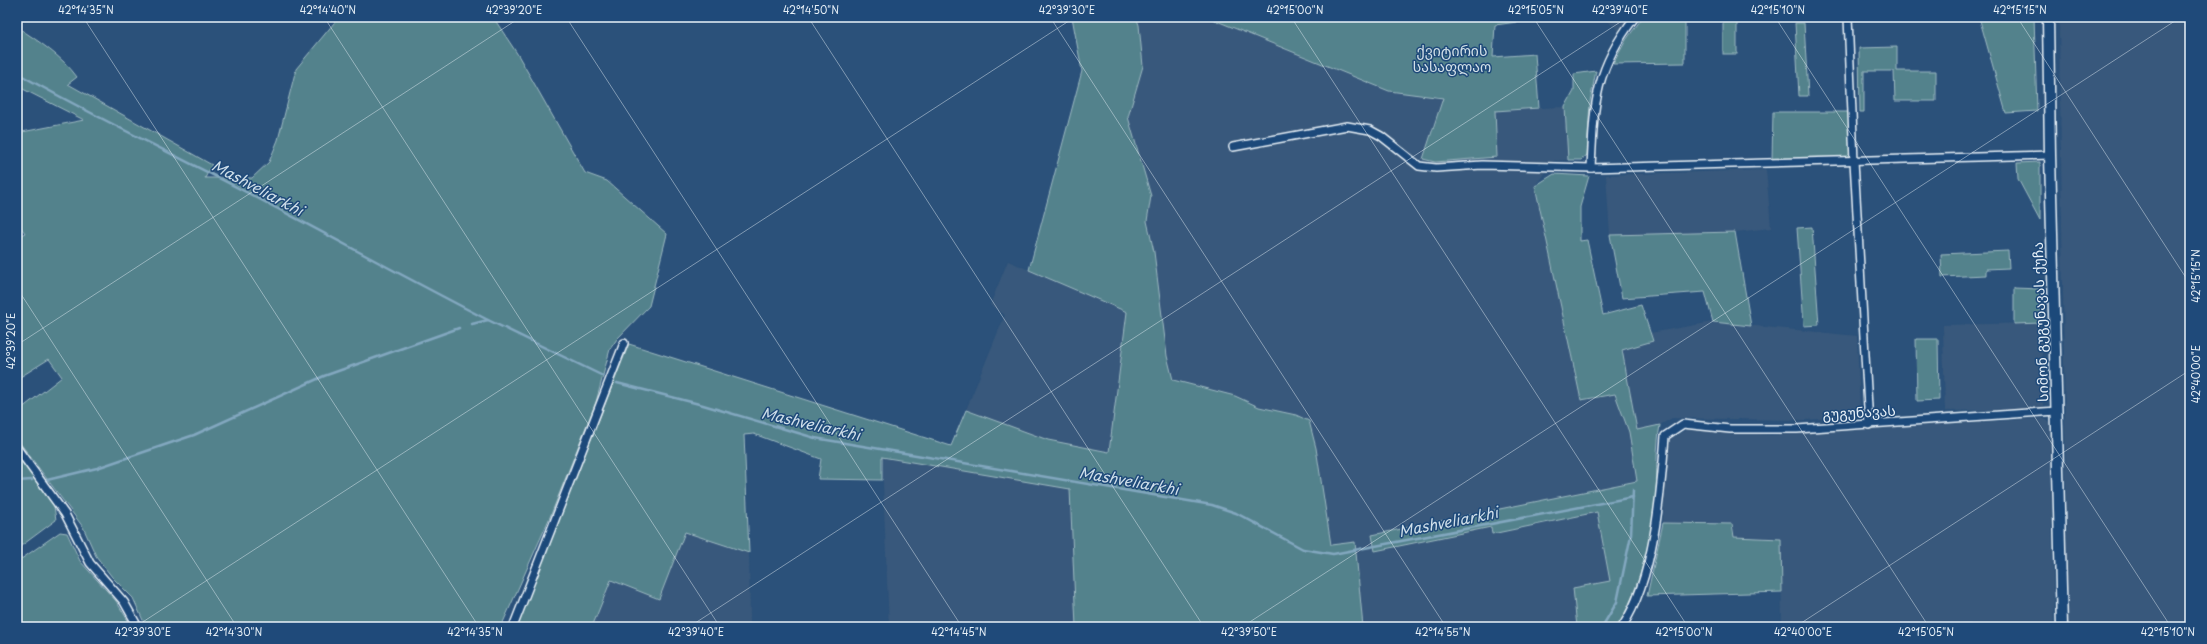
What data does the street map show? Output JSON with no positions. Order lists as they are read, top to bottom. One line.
{"streets":{"main road":["სიმონ გუგუნავას ქუჩა"],"street":["გუგუნავას"]},"crossings":[["სიმონ გუგუნავას ქუჩა","გუგუნავას"]],"water":["Mashveliarkhi"],"parks":["ქვიტირის სასაფლაო"],"coordinates":["42°14'35\"N","42°14'40\"N","42°39'20\"E","42°14'50\"N","42°39'30\"E","42°15'00\"N","42°15'05\"N","42°39'40\"E","42°15'10\"N","42°15'15\"N","42°40'00\"E","42°14'30\"N","42°14'45\"N","42°39'50\"E","42°14'55\"N"]}
